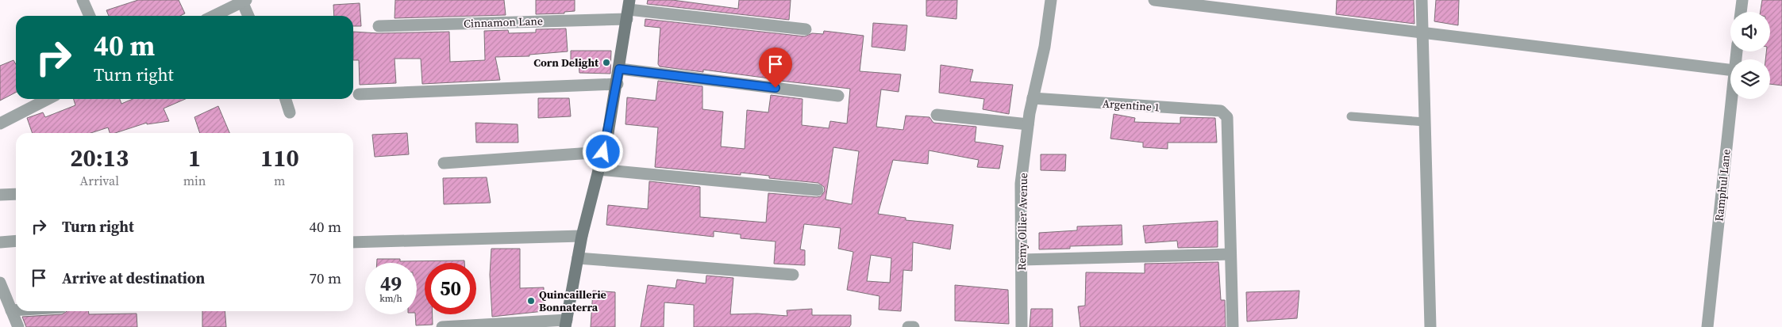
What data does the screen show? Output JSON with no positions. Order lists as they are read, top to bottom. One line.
{"streets":{"street":["Cinnamon Lane","Argentine 1","Ramphul Lane","Remy Ollier Avenue"]},"crossings":[["Argentine 1","Remy Ollier Avenue"]],"places":["Corn Delight","Quincaillerie Bonnaterra"],"page":{"turn":["40 m","Turn right"],"eta":["20:13","Arrival","1","min","110","m"],"list":[{"name":"Turn right","value":"40 m"},{"name":"Arrive at destination","value":"70 m"}],"speed":"49 km/h","limit":"50"}}
